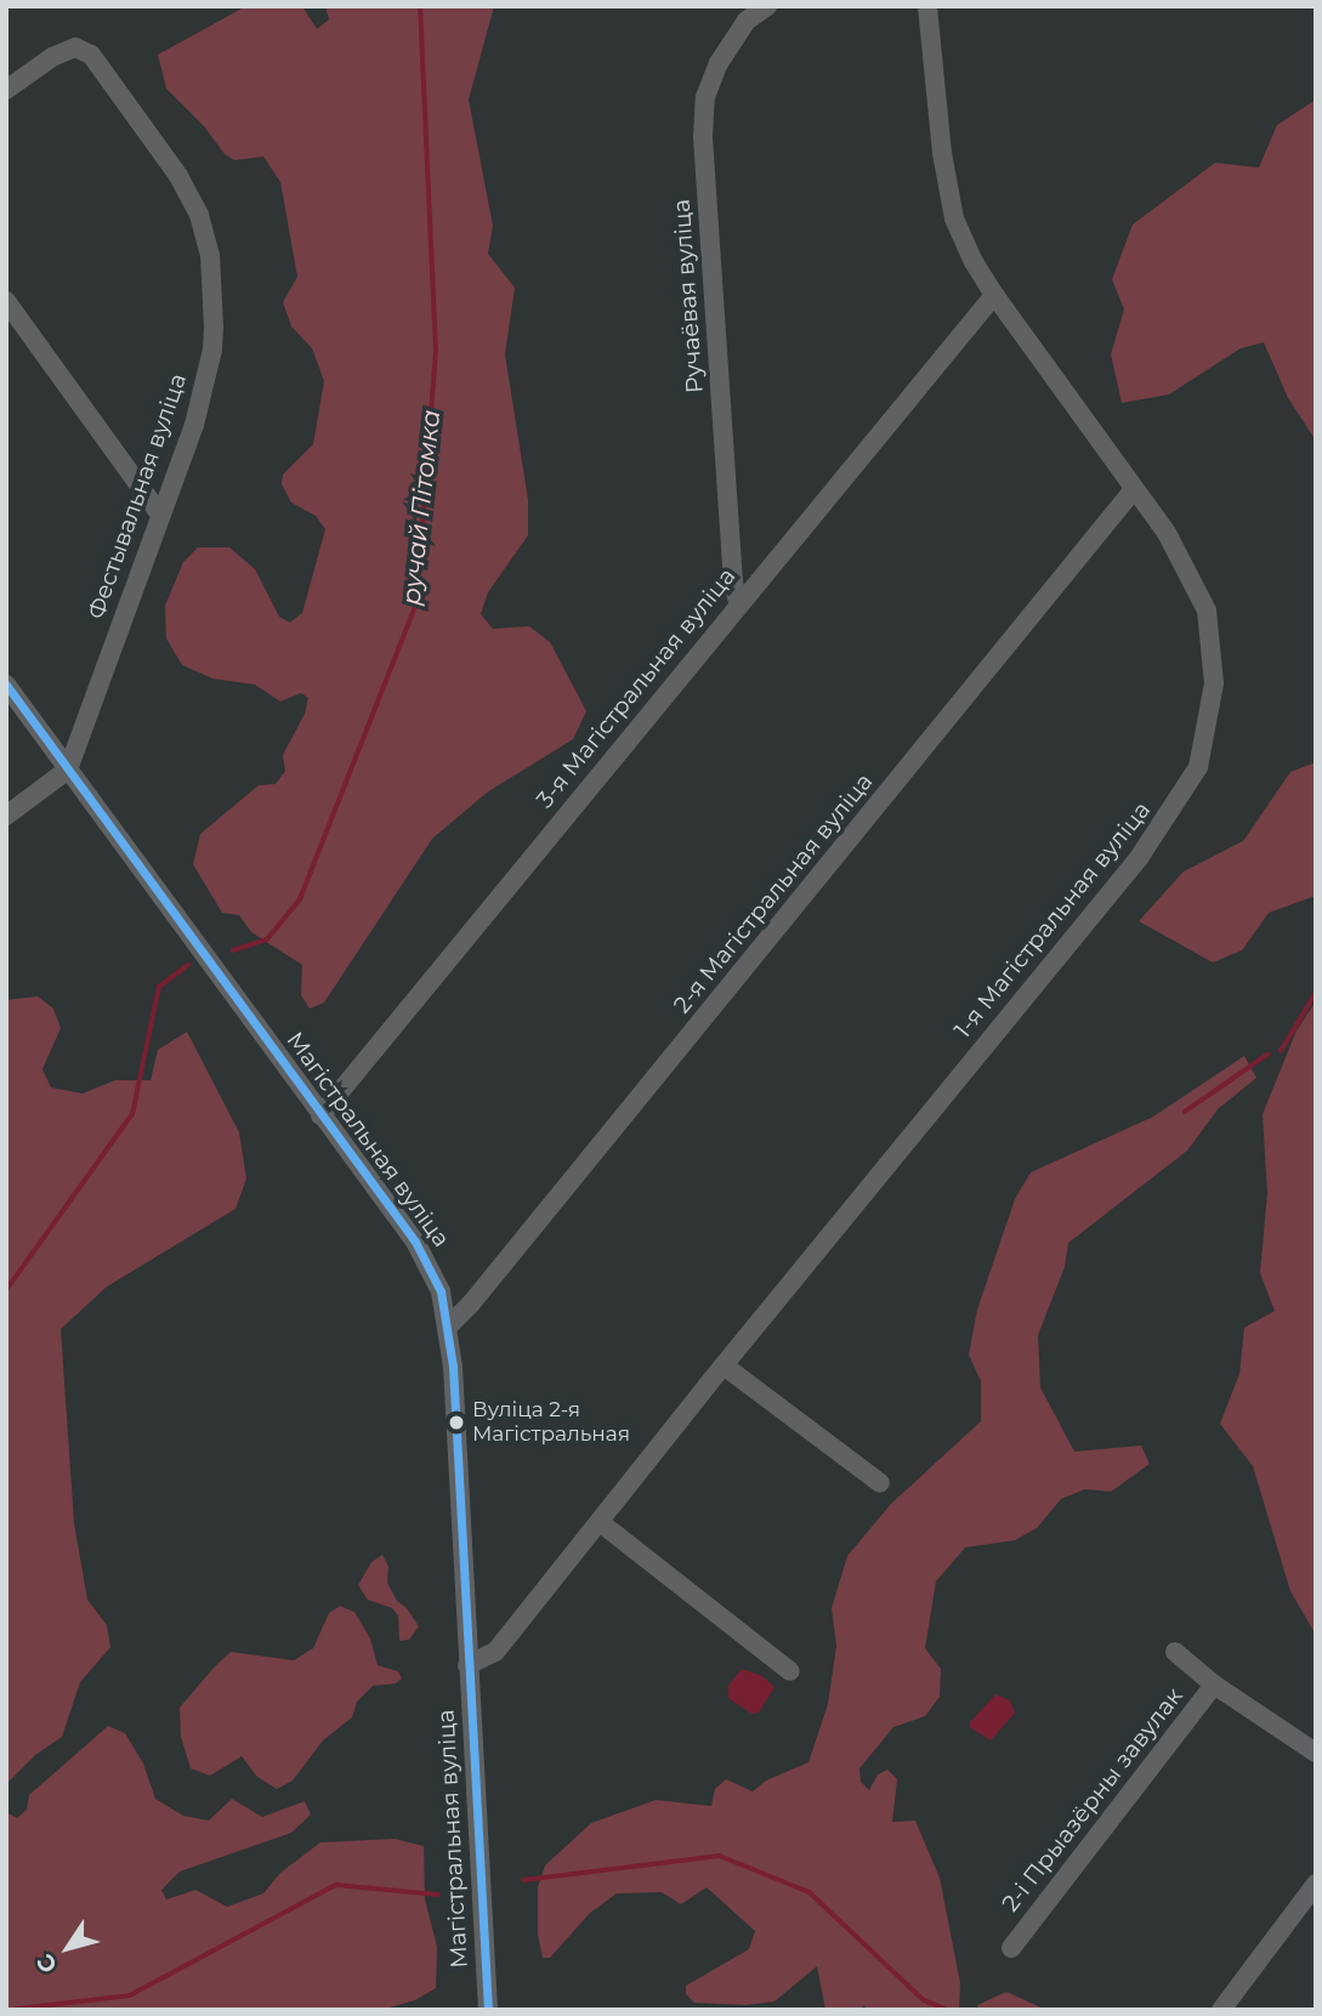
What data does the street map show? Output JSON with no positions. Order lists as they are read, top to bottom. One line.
{"streets":{"street":["Ручаёвая вуліца","Фестывальная вуліца","3-я Магістральная вуліца","2-я Магістральная вуліца","1-я Магістральная вуліца","Магістральная вуліца","2-і Прыазёрны завулак"]},"crossings":[["Ручаёвая вуліца","3-я Магістральная вуліца"],["Фестывальная вуліца","Магістральная вуліца"],["3-я Магістральная вуліца","1-я Магістральная вуліца"],["3-я Магістральная вуліца","Магістральная вуліца"],["2-я Магістральная вуліца","1-я Магістральная вуліца"],["2-я Магістральная вуліца","Магістральная вуліца"],["1-я Магістральная вуліца","Магістральная вуліца"]],"water":["ручай Пітомка"],"places":["Вуліца 2-я Магістральная"],"north":"bottom left"}
